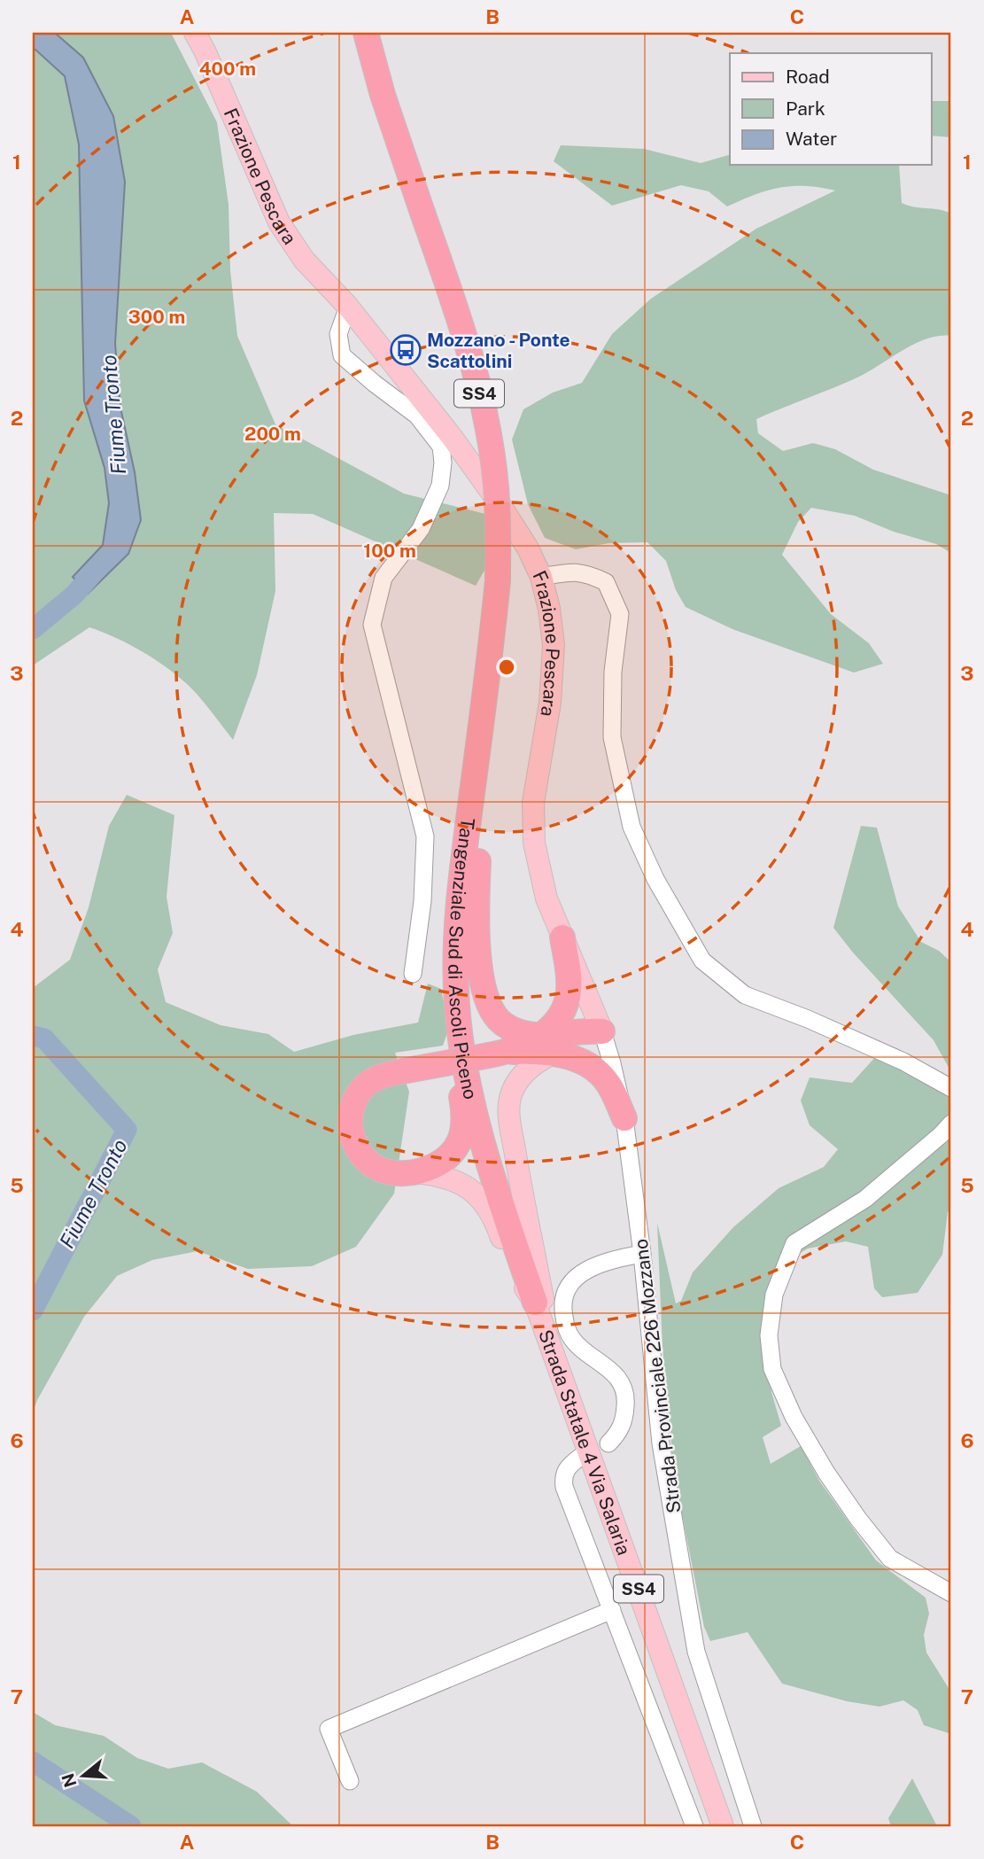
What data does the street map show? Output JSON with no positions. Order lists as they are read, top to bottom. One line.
{"streets":{"highway":["SS4","Tangenziale Sud di Ascoli Piceno"],"main road":["Frazione Pescara","Strada Statale 4 Via Salaria"],"street":["Strada Provinciale 226 Mozzano"]},"crossings":[["Frazione Pescara","Strada Provinciale 226 Mozzano"],["Tangenziale Sud di Ascoli Piceno","Strada Statale 4 Via Salaria"]],"water":["Fiume Tronto"],"places":{"bus stop":["Mozzano - Ponte Scattolini"]},"legend":["Road","Park","Water"],"north":"left","grid":{"columns":["A","B","C"],"rows":["1","2","3","4","5","6","7"]},"rings":["400 m","300 m","200 m","100 m"]}
